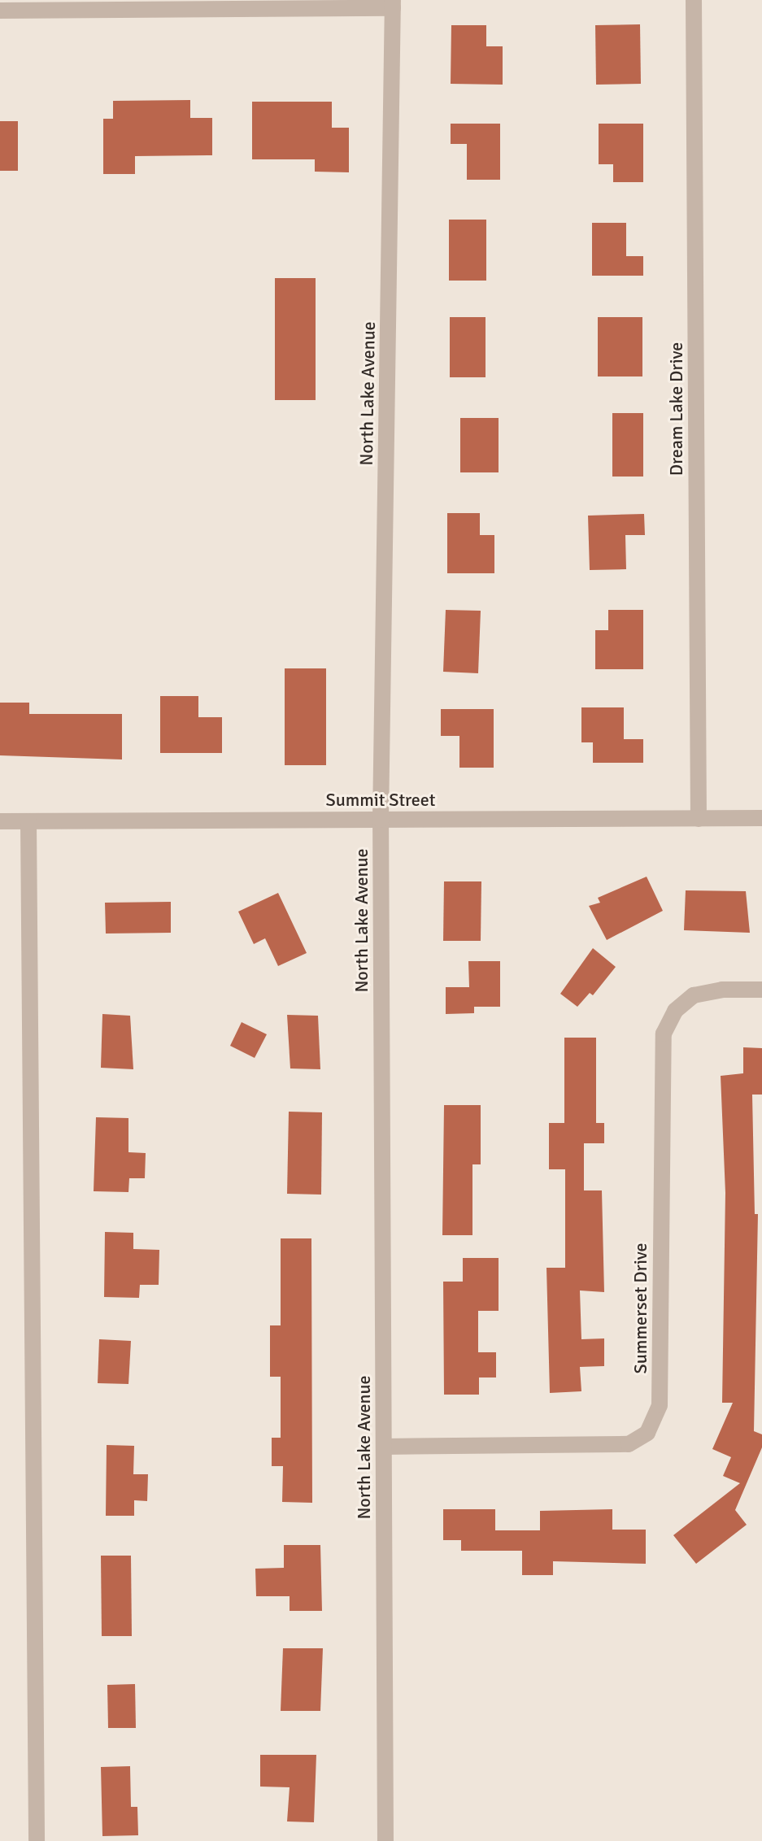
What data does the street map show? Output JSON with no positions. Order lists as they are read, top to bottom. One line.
{"streets":{"street":["North Lake Avenue","Dream Lake Drive","Summit Street","Summerset Drive"]},"crossings":[["North Lake Avenue","Summit Street"],["North Lake Avenue","Summerset Drive"],["Dream Lake Drive","Summit Street"]]}
